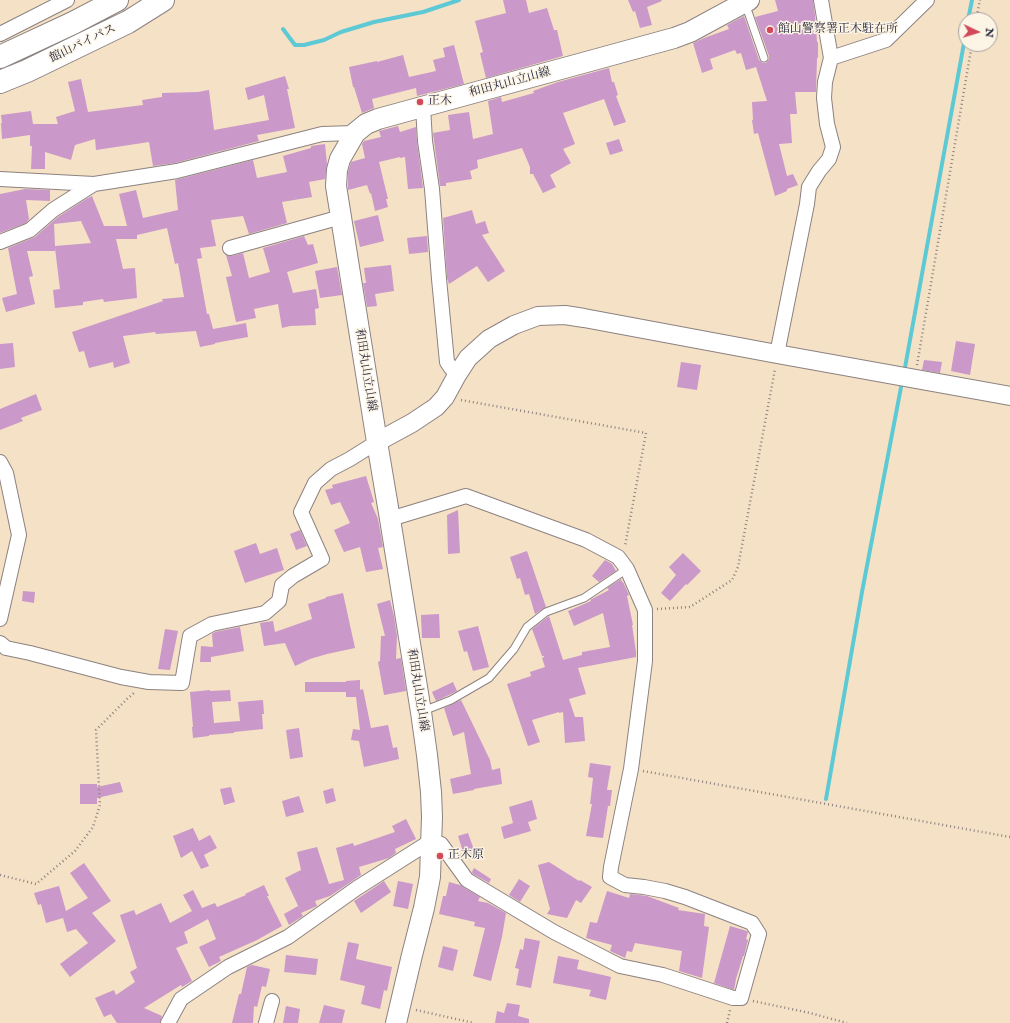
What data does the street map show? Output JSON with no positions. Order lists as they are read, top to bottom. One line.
{"streets":{"highway":["館山バイパス"],"main road":["和田丸山立山線"]},"places":["館山警察署正木駐在所","正木","正木原"],"north":"right"}
